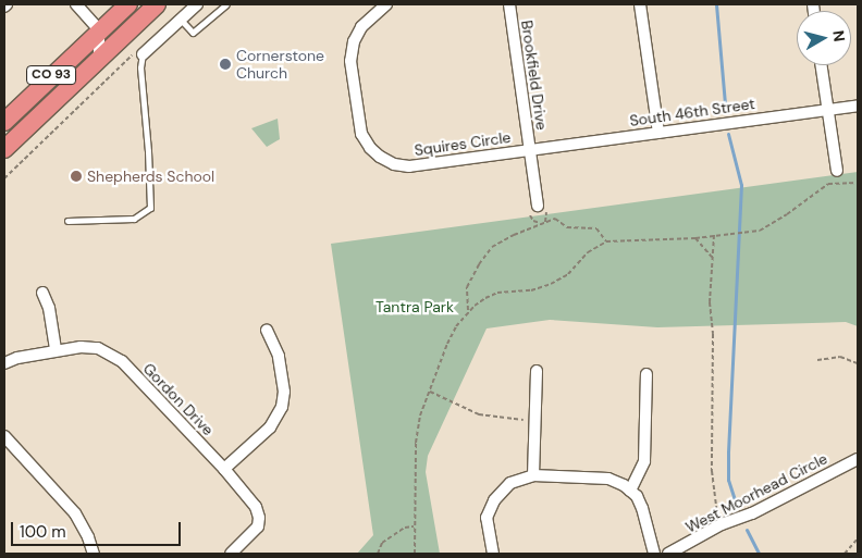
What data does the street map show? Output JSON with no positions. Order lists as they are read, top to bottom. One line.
{"streets":{"highway":["CO 93"],"street":["Brookfield Drive","South 46th Street","Squires Circle","Gordon Drive","West Moorhead Circle"]},"crossings":[["Brookfield Drive","South 46th Street"],["Brookfield Drive","Squires Circle"],["South 46th Street","Squires Circle"]],"parks":["Tantra Park"],"places":["Cornerstone Church","Shepherds School"],"scale_bar":"100 m","north":"right"}
